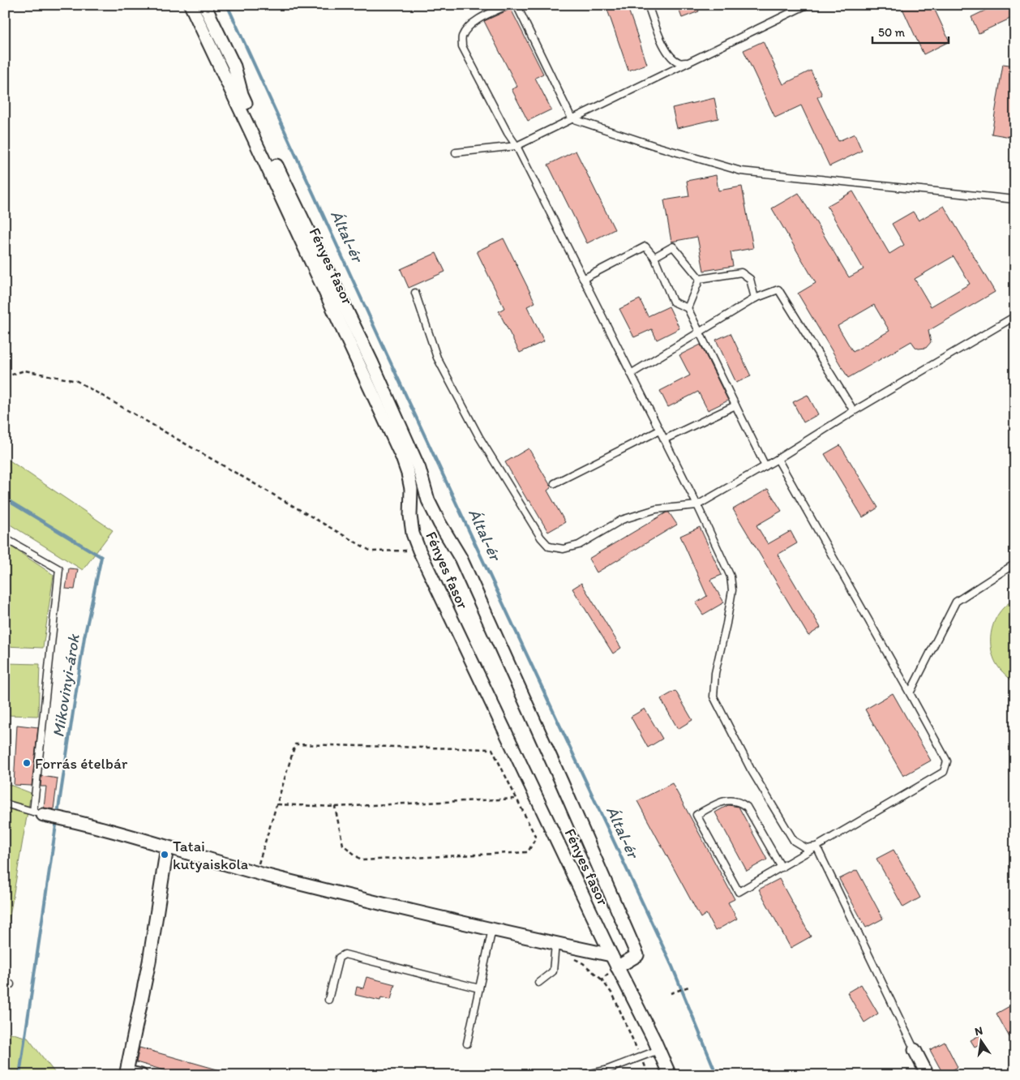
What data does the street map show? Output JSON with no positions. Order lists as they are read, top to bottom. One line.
{"streets":{"street":["Fényes fasor"]},"water":["Által-ér","Mikovinyi-árok"],"places":["Forrás ételbár","Tatai kutyaiskola"],"scale_bar":"50 m","north":"top"}
